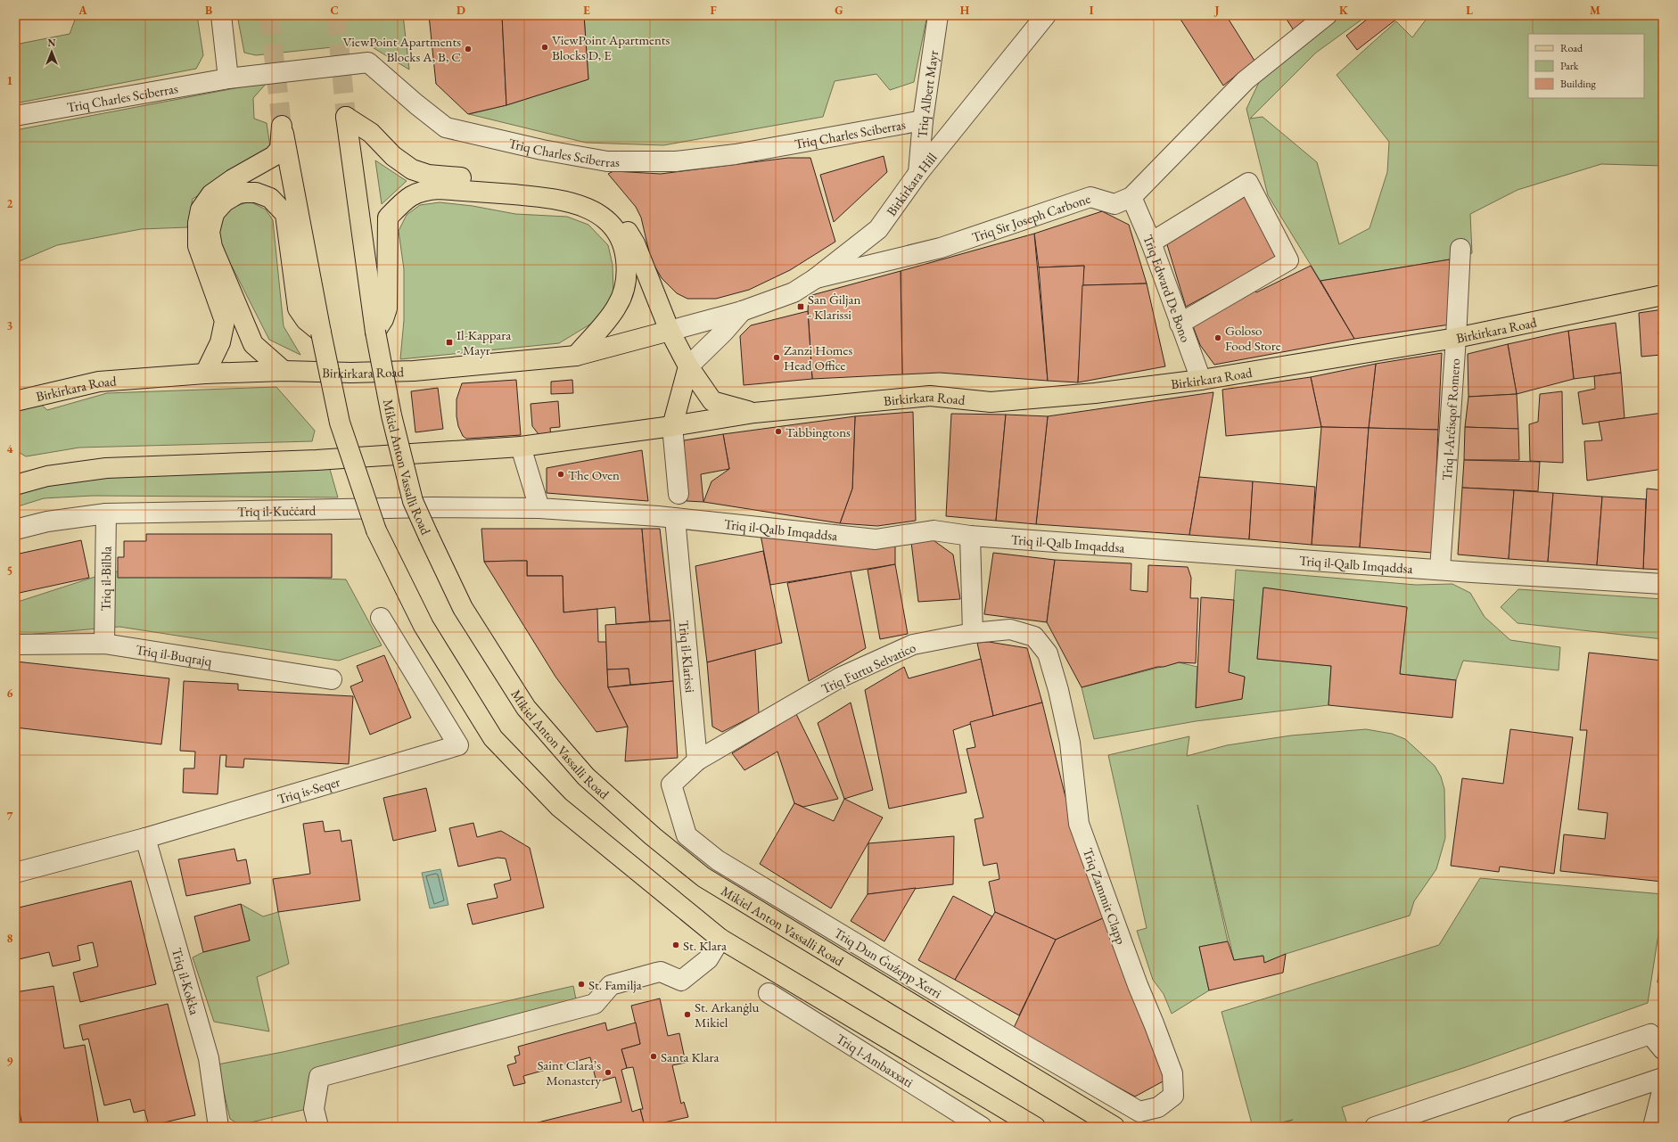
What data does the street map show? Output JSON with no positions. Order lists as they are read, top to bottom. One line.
{"streets":{"main road":["Birkirkara Road","Mikiel Anton Vassalli Road"],"street":["Triq Albert Mayr","Triq Charles Sciberras","Birkirkara Hill","Triq Sir Joseph Carbone","Triq Edward De Bono","Triq l-Arćisqof Romero","Triq il-Kuċċard","Triq il-Qalb Imqaddsa","Triq il-Bilbla","Triq il-Buqrajq","Triq il-Klarissi","Triq Furtu Selvatico","Triq is-Seqer","Triq Zammit Clapp","Triq Dun Ǵuźepp Xerri","Triq il-Kokka","Triq l-Ambaxxati"]},"crossings":[["Triq Albert Mayr","Triq Charles Sciberras"],["Triq Albert Mayr","Birkirkara Hill"],["Birkirkara Hill","Triq Sir Joseph Carbone"],["Birkirkara Hill","Birkirkara Road"],["Birkirkara Hill","Mikiel Anton Vassalli Road"],["Triq Sir Joseph Carbone","Triq Edward De Bono"],["Triq Edward De Bono","Birkirkara Road"],["Birkirkara Road","Triq l-Arćisqof Romero"],["Birkirkara Road","Mikiel Anton Vassalli Road"],["Triq l-Arćisqof Romero","Triq il-Qalb Imqaddsa"],["Triq il-Kuċċard","Triq il-Qalb Imqaddsa"],["Triq il-Kuċċard","Triq il-Bilbla"],["Triq il-Qalb Imqaddsa","Triq il-Klarissi"],["Triq il-Bilbla","Triq il-Buqrajq"],["Triq il-Klarissi","Triq Furtu Selvatico"],["Triq il-Klarissi","Triq Dun Ǵuźepp Xerri"],["Triq Furtu Selvatico","Triq Zammit Clapp"],["Triq Furtu Selvatico","Triq Dun Ǵuźepp Xerri"],["Triq is-Seqer","Triq il-Kokka"],["Triq Zammit Clapp","Triq Dun Ǵuźepp Xerri"]],"places":{"other":["ViewPoint Apartments Blocks D, E","ViewPoint Apartments Blocks A, B, C","Goloso Food Store","Zanzi Homes Head Office","Tabbingtons","The Oven","St. Klara","St. Familja","St. Arkanġlu Mikiel","Santa Klara","Saint Clara’s Monastery"],"transit":["San Ġiljan - Klarissi","Il-Kappara - Mayr"]},"legend":["Road","Park","Building"],"north":"top","grid":{"columns":["A","B","C","D","E","F","G","H","I","J","K","L","M"],"rows":["1","2","3","4","5","6","7","8","9"]}}
